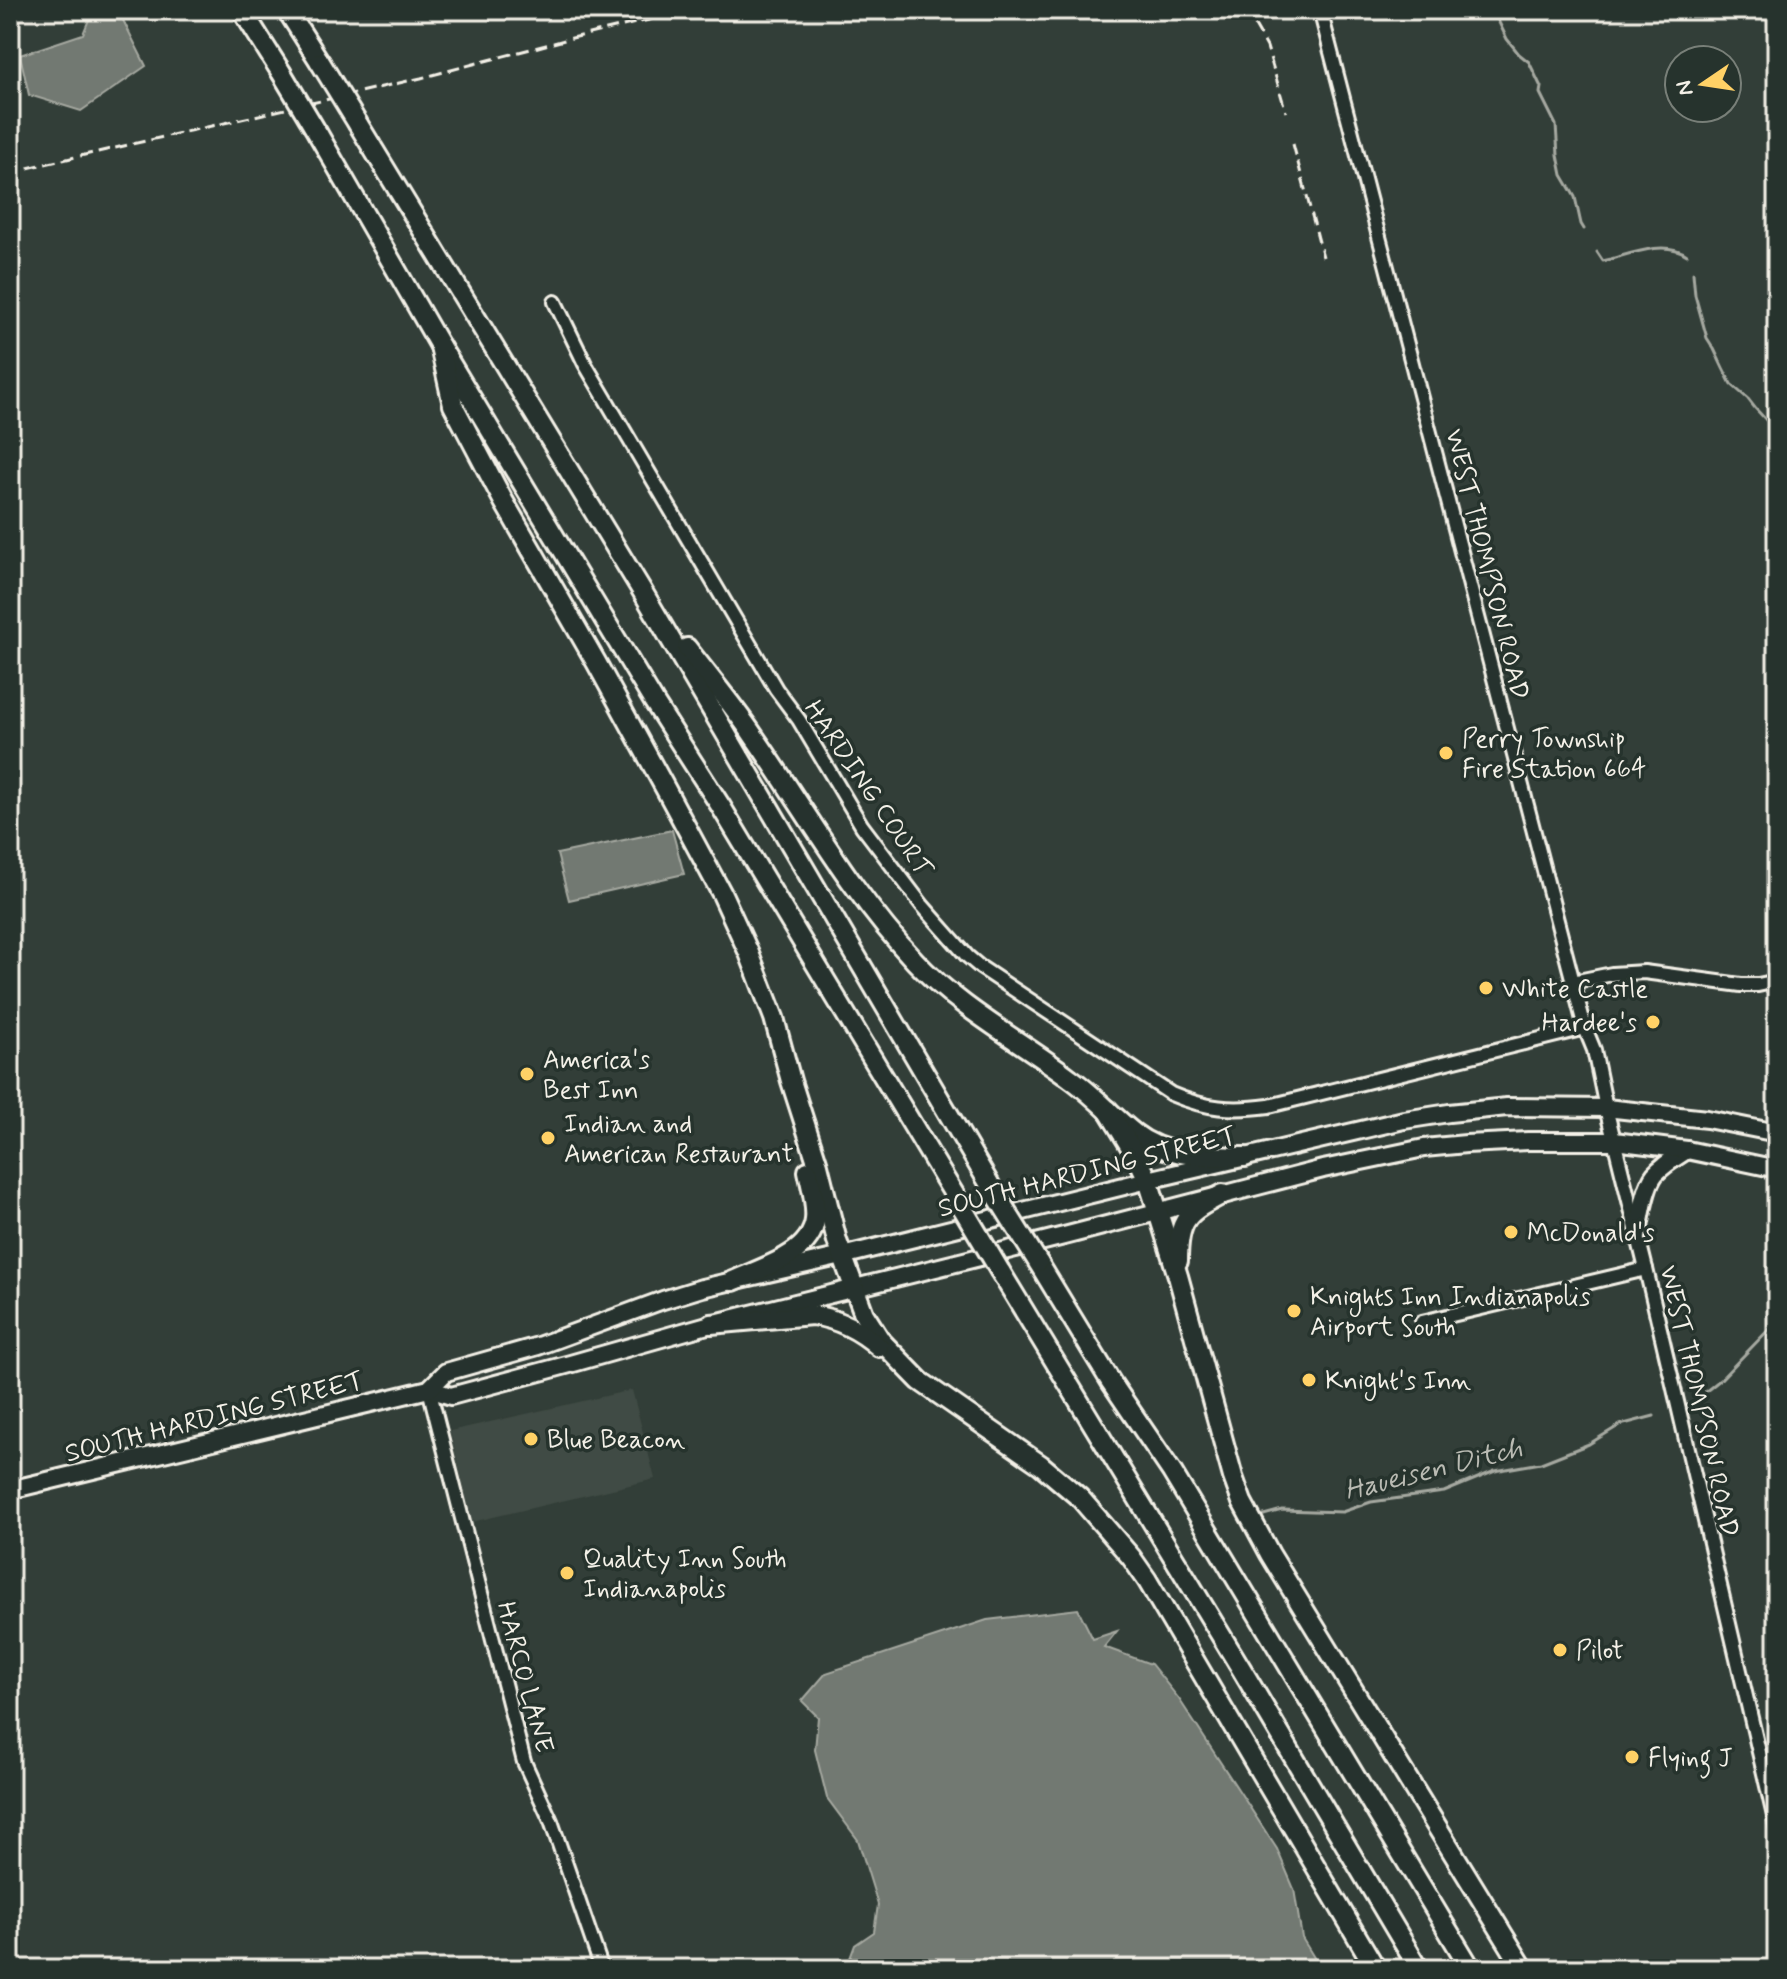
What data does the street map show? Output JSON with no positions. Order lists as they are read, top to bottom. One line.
{"streets":{"main road":["SOUTH HARDING STREET"],"street":["WEST THOMPSON ROAD","HARDING COURT","HARCO LANE"]},"crossings":[["WEST THOMPSON ROAD","HARDING COURT"],["WEST THOMPSON ROAD","SOUTH HARDING STREET"],["SOUTH HARDING STREET","HARCO LANE"]],"water":["Haueisen Ditch"],"places":["Perry Township Fire Station 664","White Castle","Hardee's","America's Best Inn","Indian and American Restaurant","McDonald's","Knights Inn Indianapolis Airport South","Knight's Inn","Blue Beacon","Quality Inn South Indianapolis","Pilot","Flying J"],"north":"left"}
